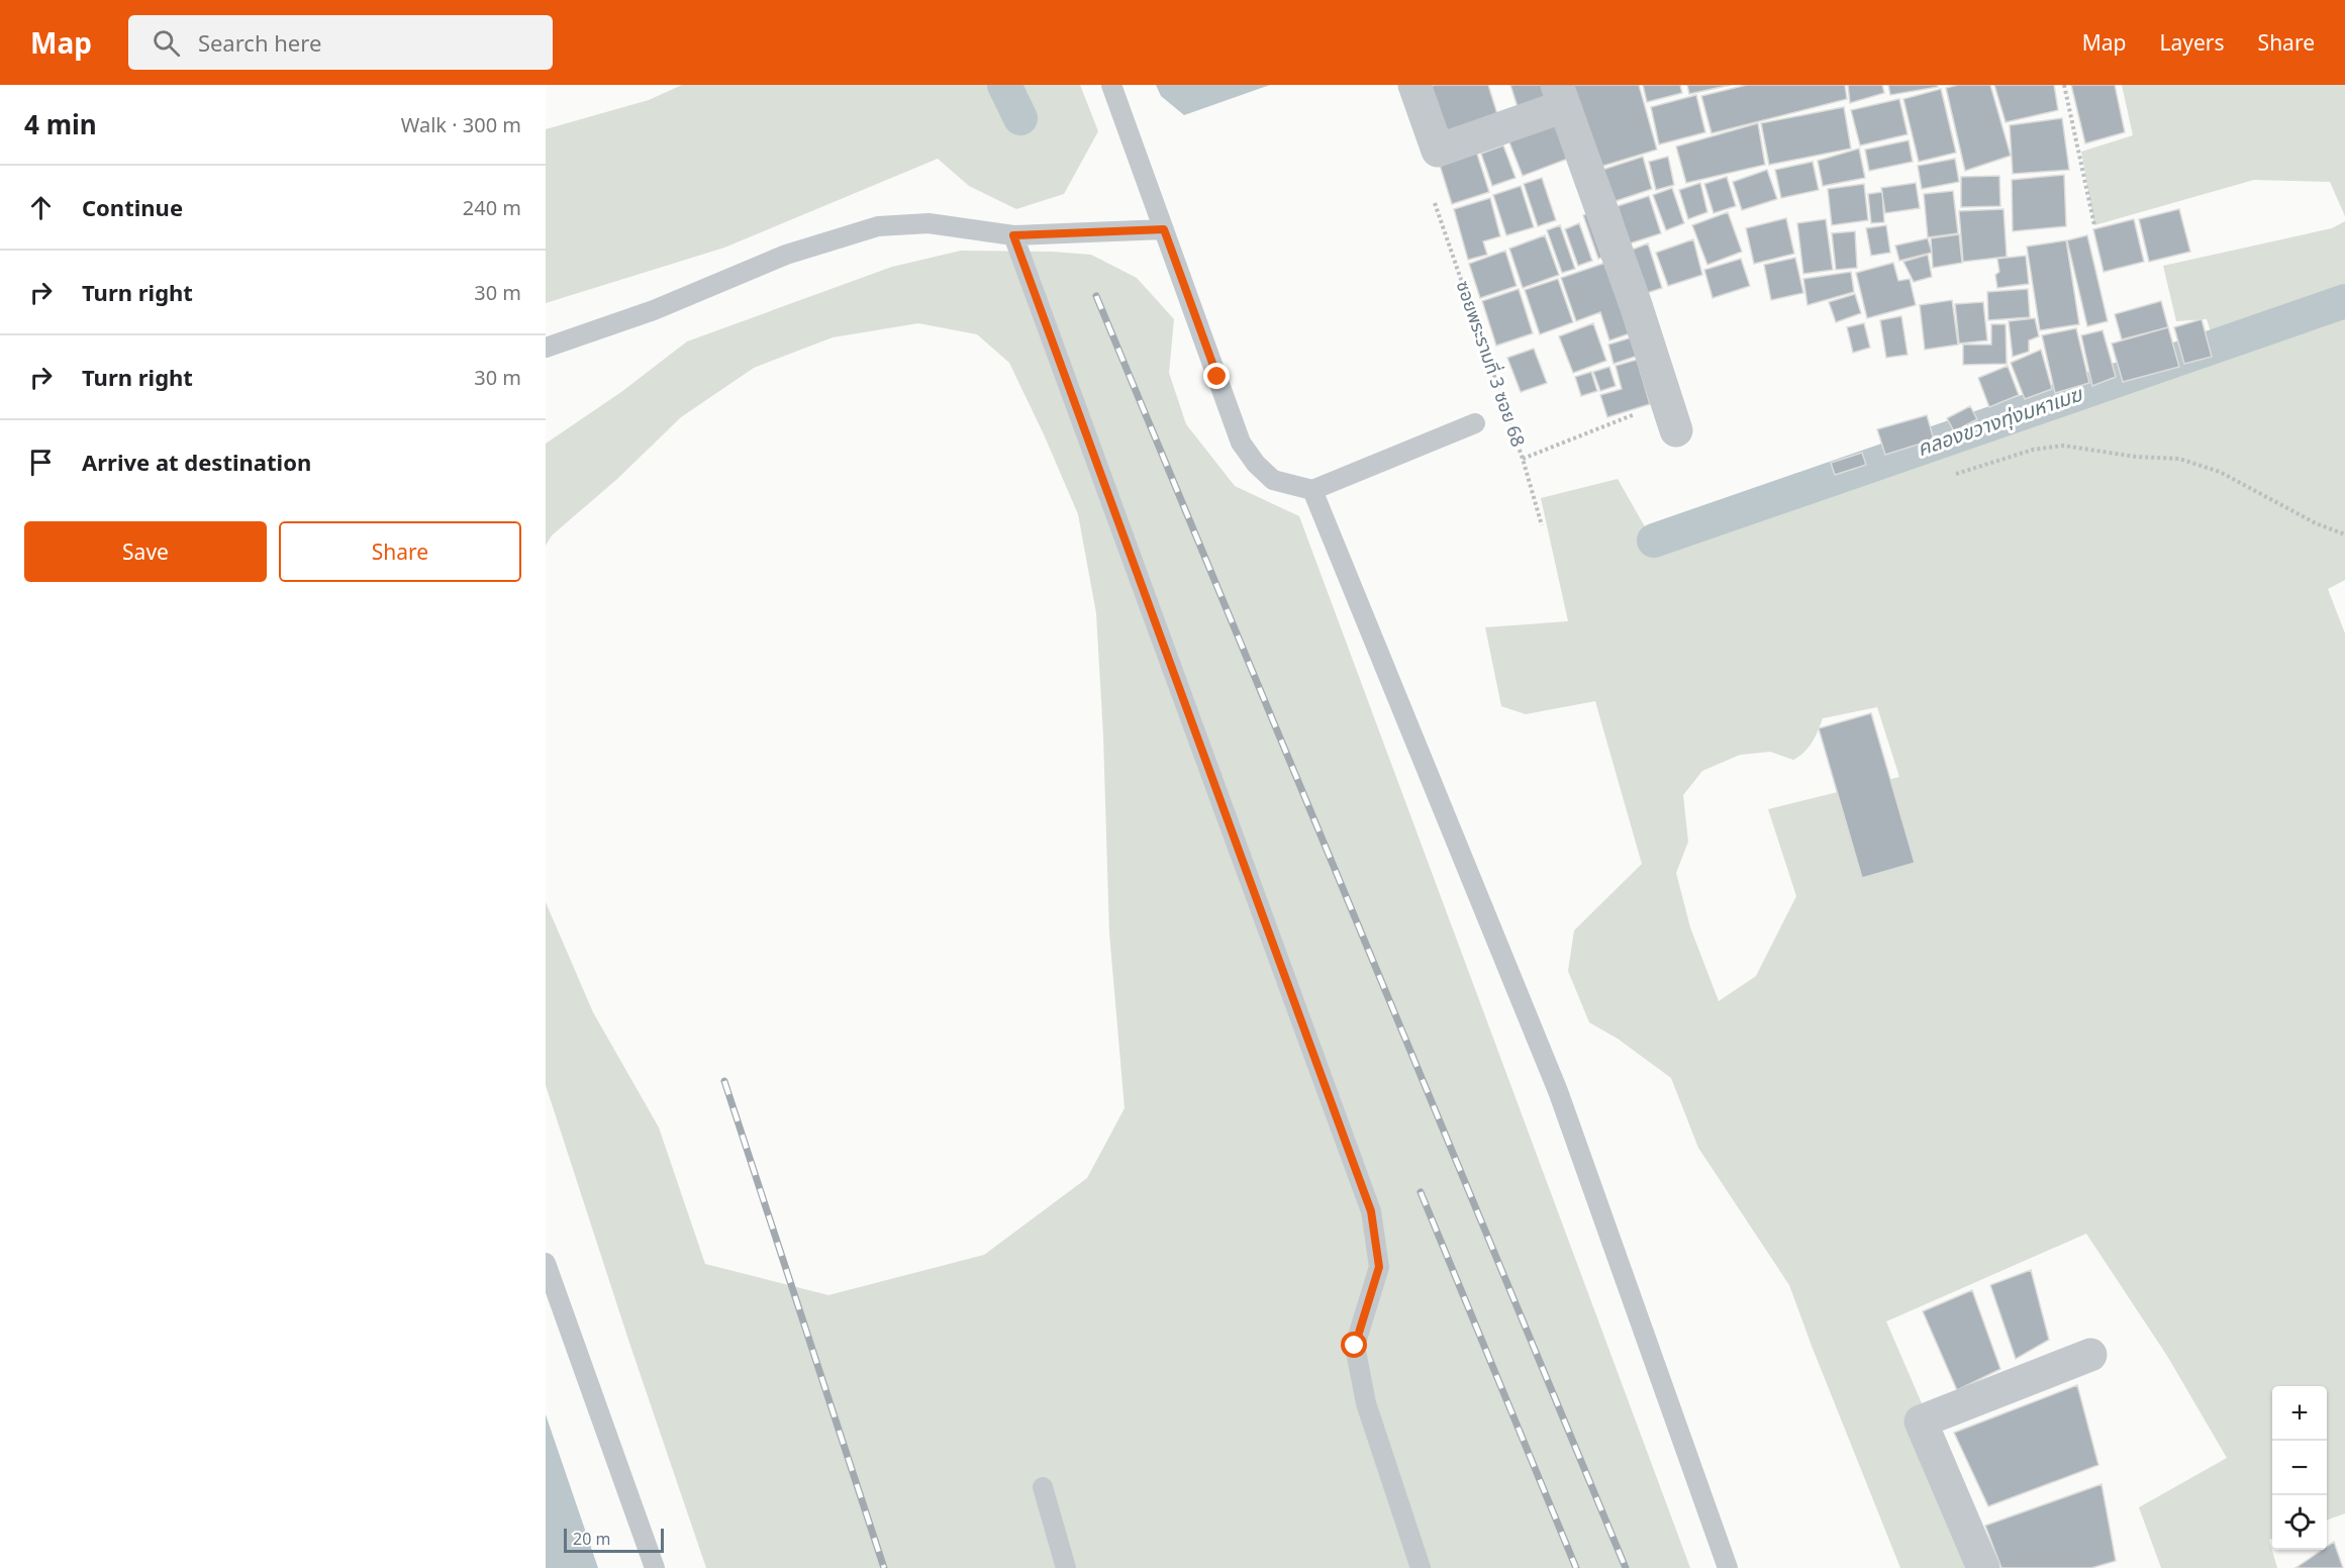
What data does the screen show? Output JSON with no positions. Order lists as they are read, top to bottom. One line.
{"streets":{"path":["ซอยพระรามที่ 3 ซอย 68"]},"water":["คลองขวางทุ่งมหาเมฆ"],"scale_bar":"20 m","page":{"header":"Map","search":"Search here","nav":["Map","Layers","Share"],"heading":["4 min","Walk · 300 m"],"list":[["Continue","240 m"],["Turn right","30 m"],["Turn right","30 m"],"Arrive at destination"],"buttons":["Save","Share"],"map_buttons":["+","−"],"scale":"20 m"}}
